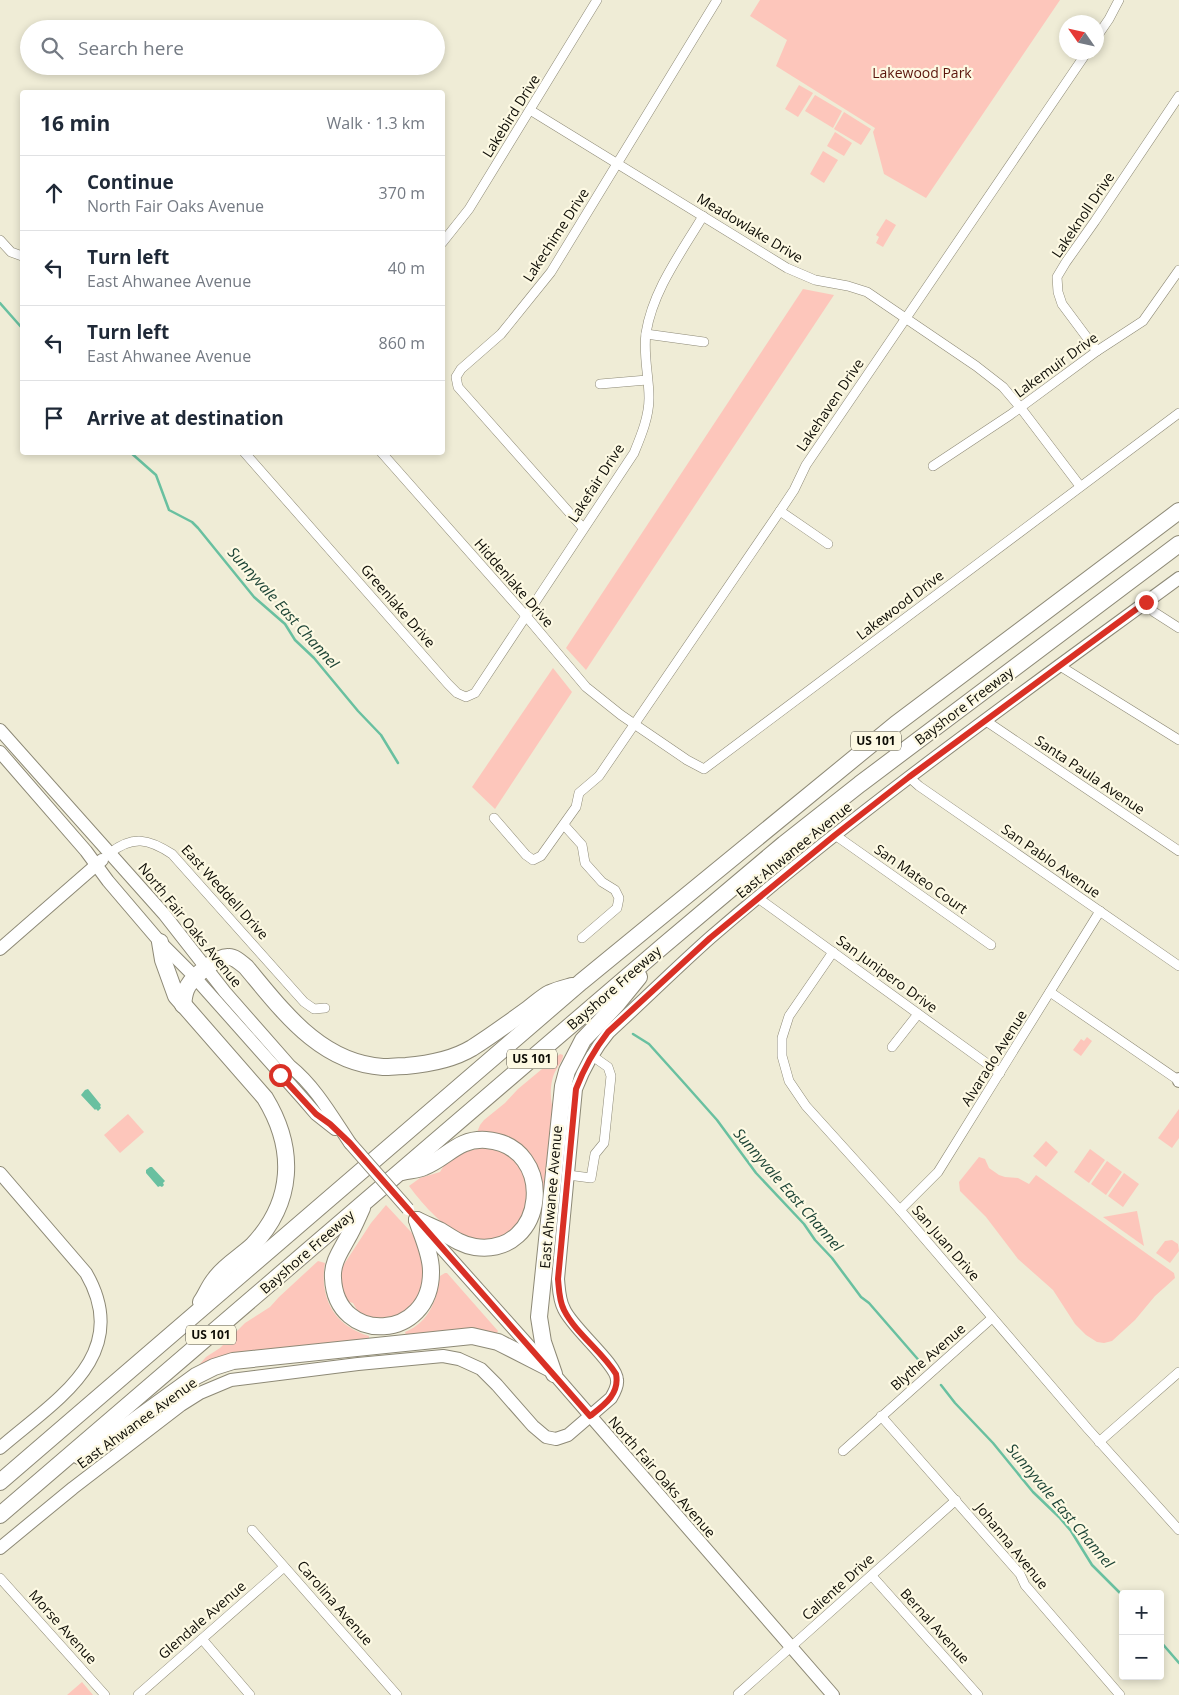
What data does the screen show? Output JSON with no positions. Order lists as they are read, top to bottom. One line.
{"streets":{"highway":["Bayshore Freeway","US 101"],"street":["Lakebird Drive","Lakeknoll Drive","Meadowlake Drive","Lakechime Drive","Lakemuir Drive","Lakehaven Drive","Lakefair Drive","Hiddenlake Drive","Lakewood Drive","Greenlake Drive","Santa Paula Avenue","East Ahwanee Avenue","San Pablo Avenue","San Mateo Court","East Weddell Drive","North Fair Oaks Avenue","San Junipero Drive","Alvarado Avenue","San Juan Drive","Blythe Avenue","Johanna Avenue","Caliente Drive","Carolina Avenue","Glendale Avenue","Bernal Avenue","Morse Avenue"]},"crossings":[["Lakebird Drive","Meadowlake Drive"],["Lakeknoll Drive","Lakemuir Drive"],["Meadowlake Drive","Lakechime Drive"],["Meadowlake Drive","Lakemuir Drive"],["Meadowlake Drive","Lakehaven Drive"],["Meadowlake Drive","Lakefair Drive"],["Meadowlake Drive","Lakewood Drive"],["Lakechime Drive","Lakefair Drive"],["Lakehaven Drive","Hiddenlake Drive"],["Lakehaven Drive","Lakewood Drive"],["Lakefair Drive","Hiddenlake Drive"],["Lakefair Drive","Greenlake Drive"],["Hiddenlake Drive","Lakewood Drive"],["Hiddenlake Drive","Greenlake Drive"],["Santa Paula Avenue","East Ahwanee Avenue"],["East Ahwanee Avenue","San Pablo Avenue"],["East Ahwanee Avenue","San Mateo Court"],["East Ahwanee Avenue","North Fair Oaks Avenue"],["East Ahwanee Avenue","San Junipero Drive"],["San Pablo Avenue","Alvarado Avenue"],["East Weddell Drive","North Fair Oaks Avenue"],["North Fair Oaks Avenue","Caliente Drive"],["San Junipero Drive","Alvarado Avenue"],["San Junipero Drive","San Juan Drive"],["Alvarado Avenue","San Juan Drive"],["San Juan Drive","Blythe Avenue"],["Blythe Avenue","Johanna Avenue"],["Johanna Avenue","Caliente Drive"],["Caliente Drive","Bernal Avenue"],["Carolina Avenue","Glendale Avenue"]],"water":["Sunnyvale East Channel"],"parks":["Lakewood Park"],"north":"top left","page":{"search":"Search here","heading":["16 min","Walk · 1.3 km"],"list":[["Continue","North Fair Oaks Avenue","370 m"],["Turn left","East Ahwanee Avenue","40 m"],["Turn left","East Ahwanee Avenue","860 m"],"Arrive at destination"],"map_buttons":["+","−"]}}
